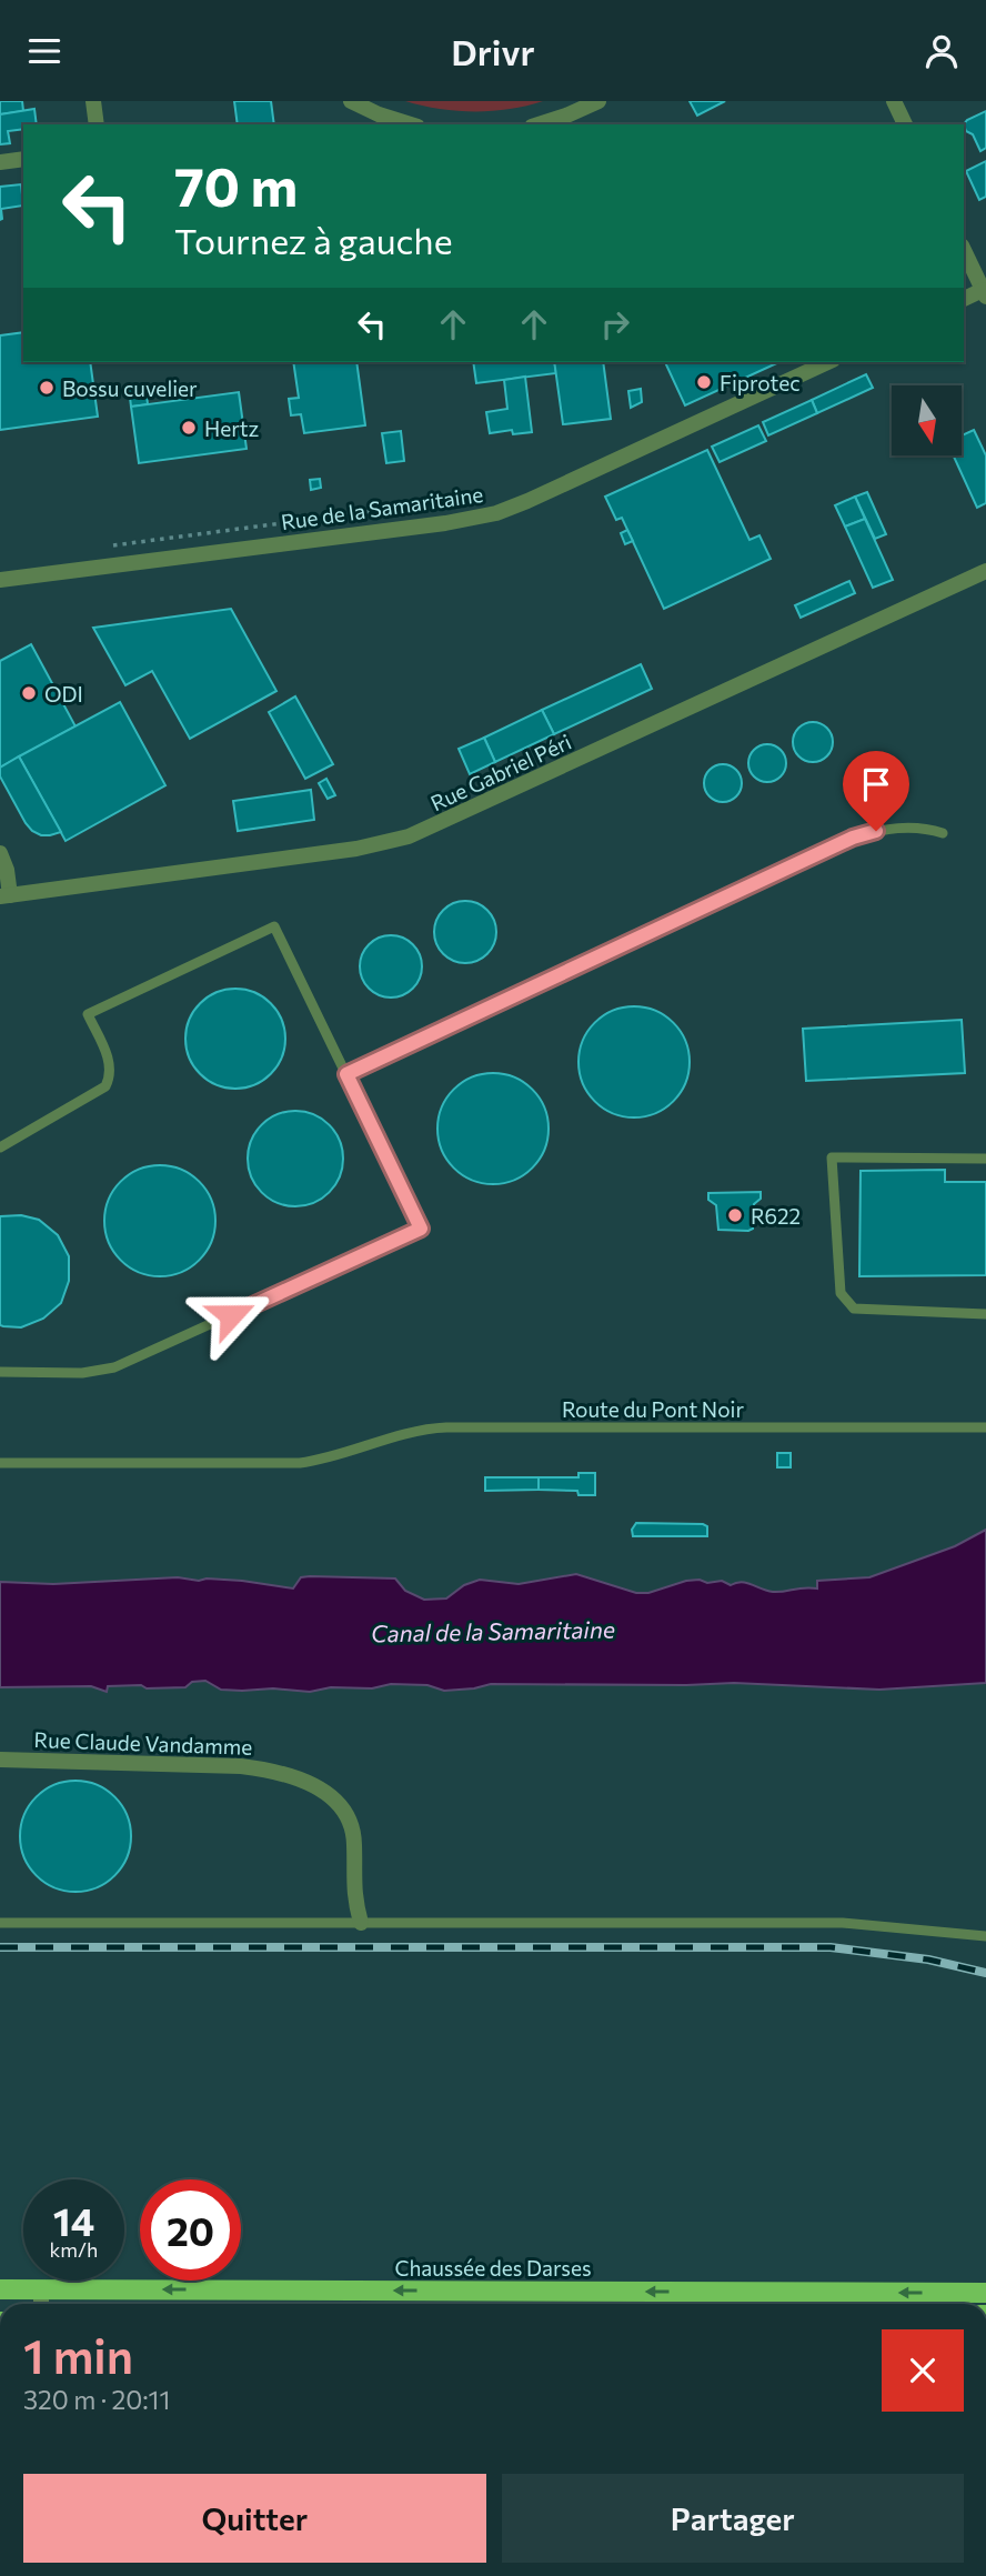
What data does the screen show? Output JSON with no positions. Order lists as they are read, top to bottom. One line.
{"streets":{"main road":["Chaussée des Darses"],"street":["Rue de la Samaritaine","Rue Gabriel Péri","Rue Claude Vandamme"],"lane":["Route du Pont Noir"]},"one_way":["Chaussée des Darses"],"water":["Canal de la Samaritaine"],"places":["Fiprotec","Bossu cuvelier","Hertz","ODI","R622"],"north":"bottom","page":{"header":"Drivr","turn":["70 m","Tournez à gauche"],"speed":"14 km/h","limit":"20","heading":["1 min","320 m · 20:11"],"buttons":["Quitter","Partager"]}}
